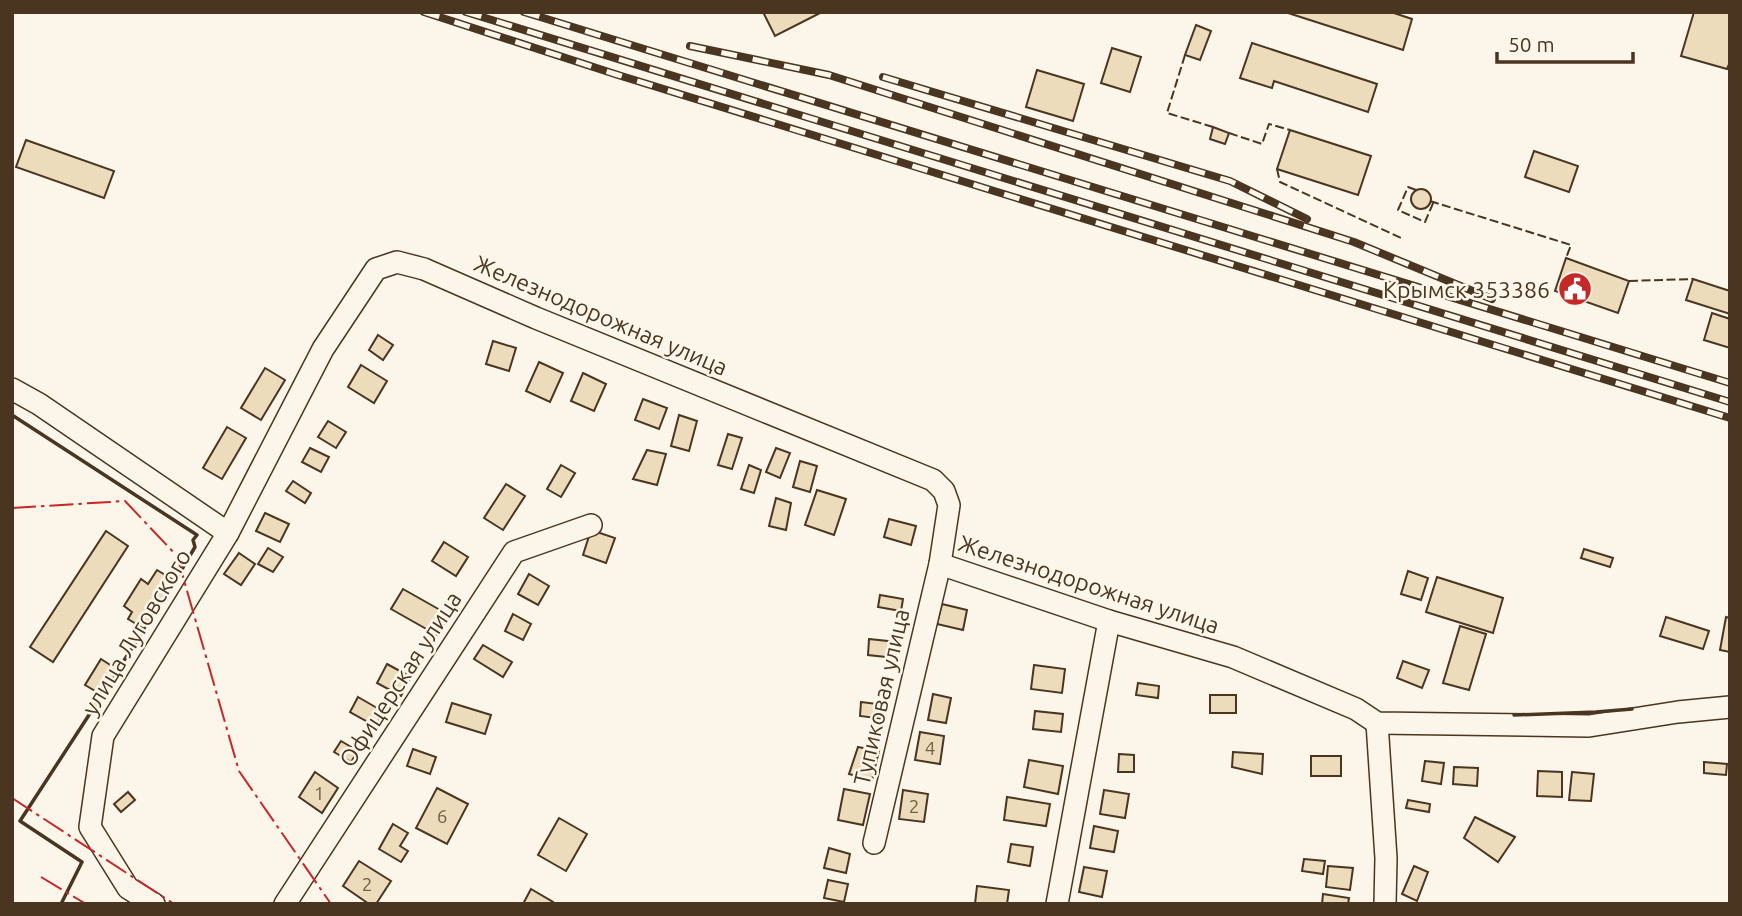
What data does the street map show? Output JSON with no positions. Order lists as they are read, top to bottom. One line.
{"streets":{"street":["Железнодорожная улица","улица Луговского","Офицерская улица","Тупиковая улица"]},"crossings":[["Железнодорожная улица","улица Луговского"],["Железнодорожная улица","Тупиковая улица"]],"places":{"public building":["Крымск 353386"]},"house_numbers":["4","1","2","6","2"],"scale_bar":"50 m"}
